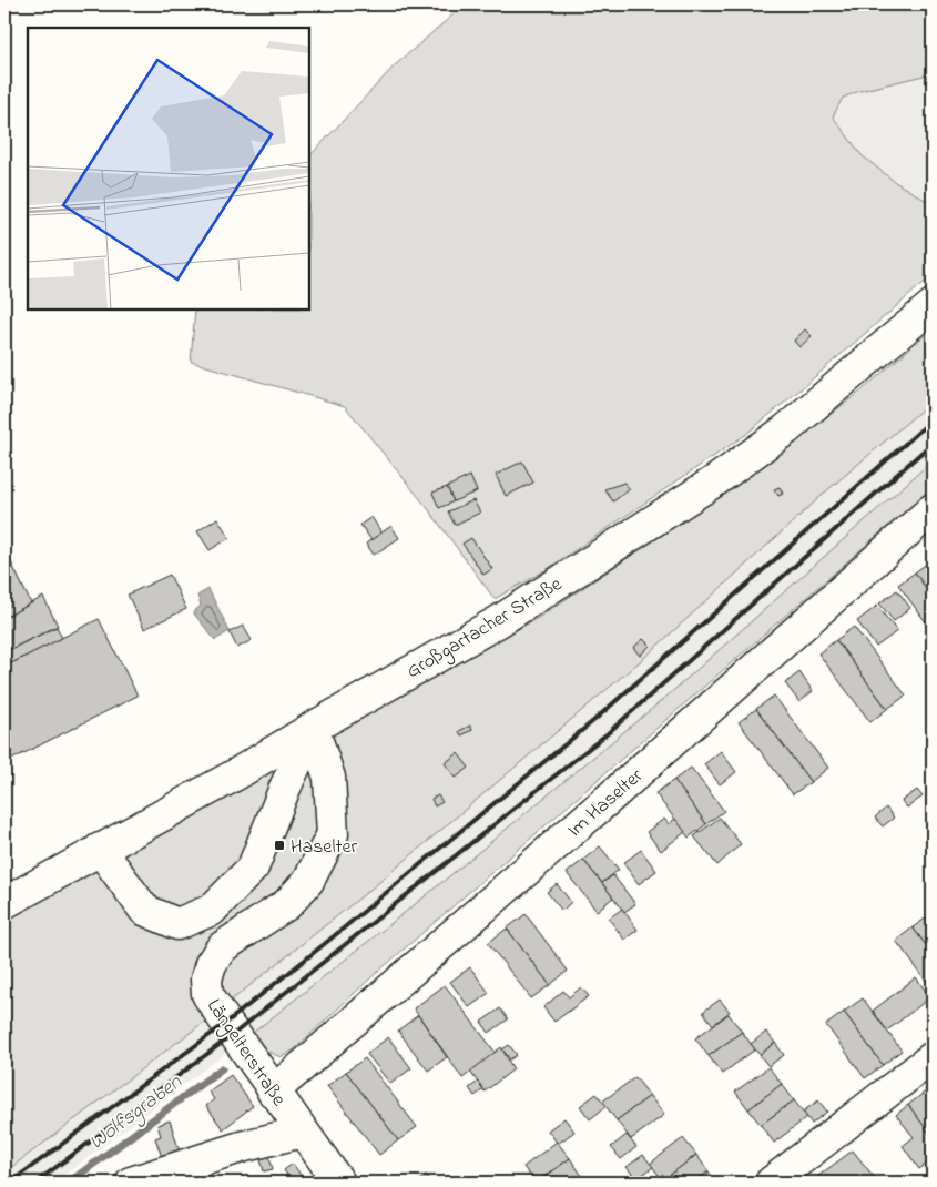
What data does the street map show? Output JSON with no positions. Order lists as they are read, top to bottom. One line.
{"streets":{"street":["Großgartacher Straße","Im Haselter","Längelterstraße"]},"crossings":[["Großgartacher Straße","Längelterstraße"],["Im Haselter","Längelterstraße"]],"water":["Wolfsgraben"],"places":{"transit":["Haselter"]}}
